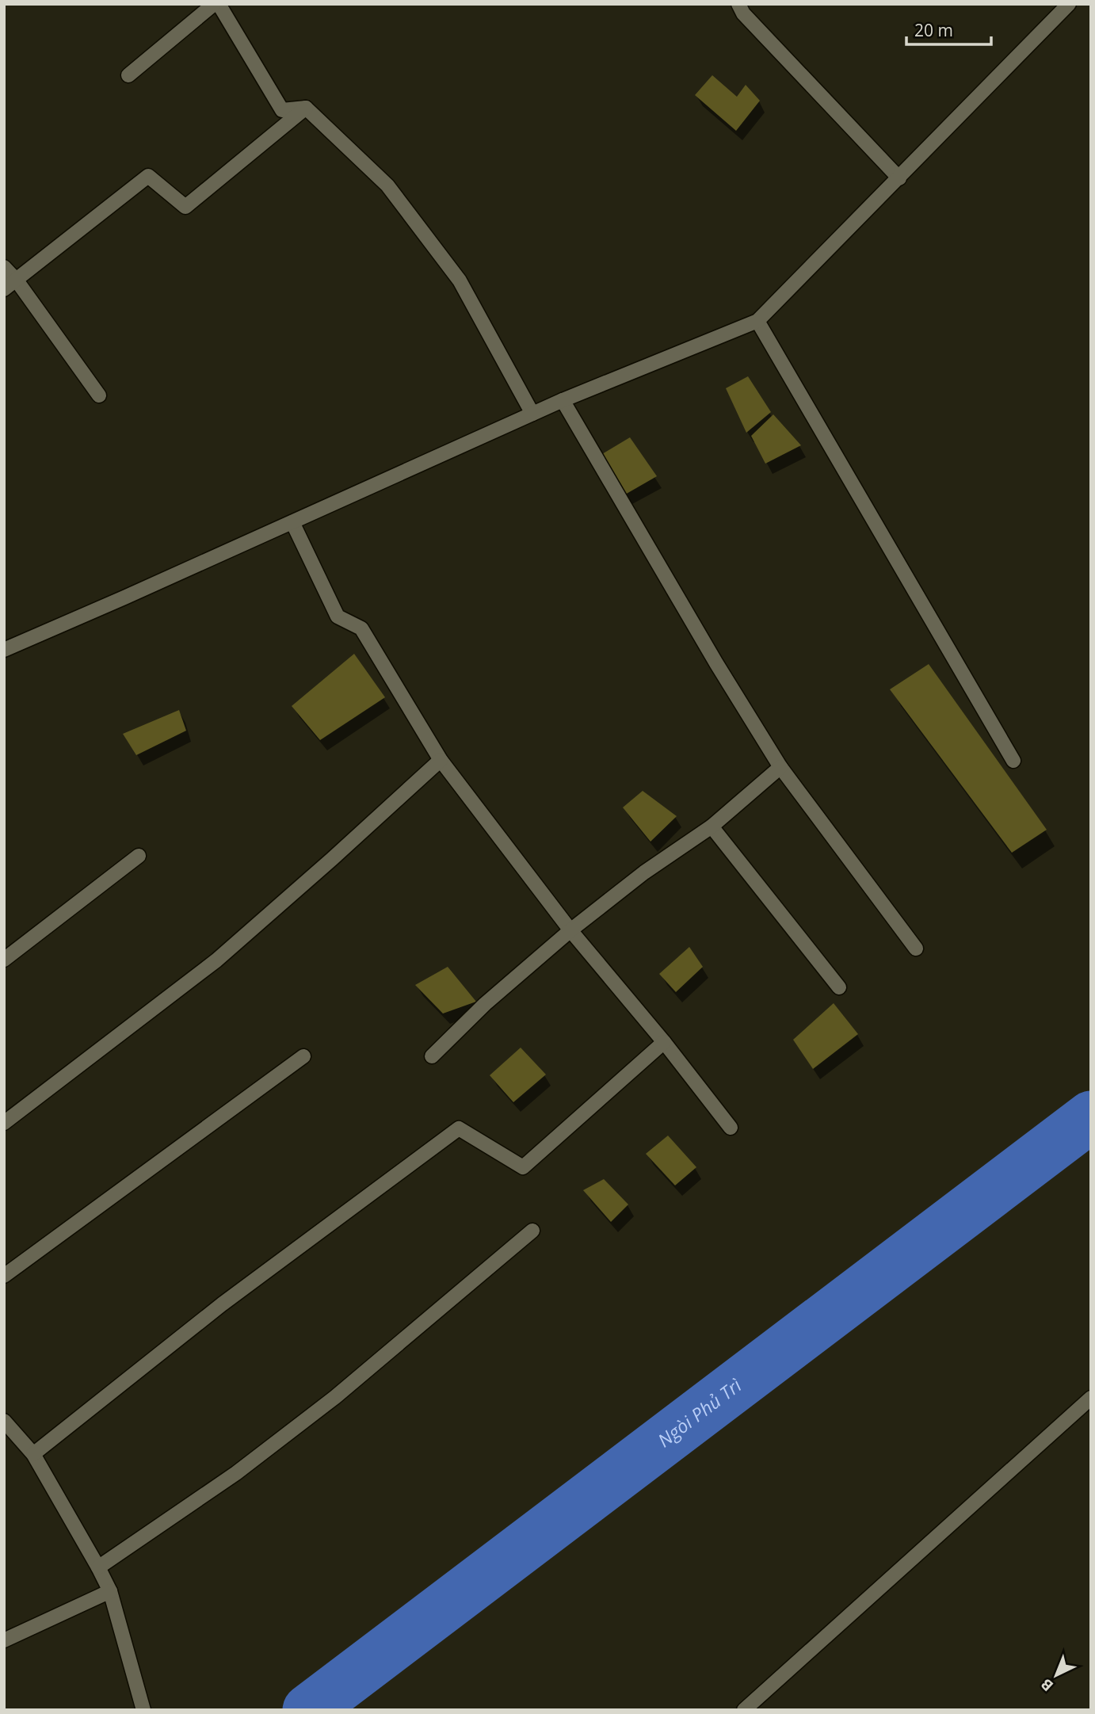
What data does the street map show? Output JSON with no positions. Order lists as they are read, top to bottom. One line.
{"water":["Ngòi Phủ Trì"],"scale_bar":"20 m","north":"bottom left"}
